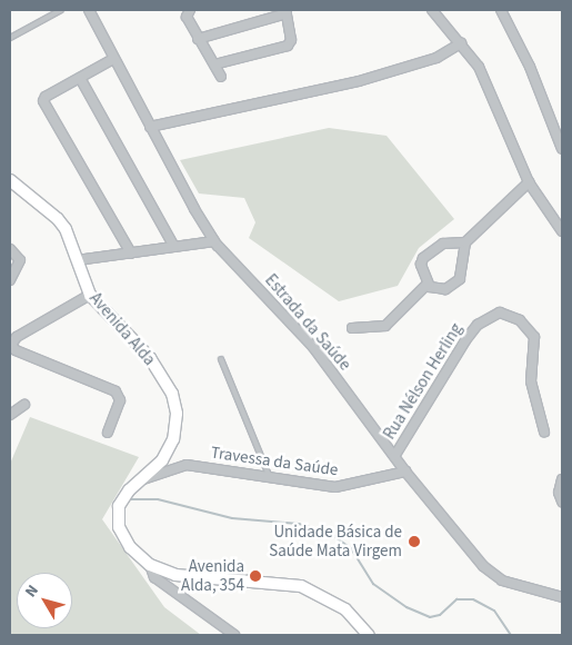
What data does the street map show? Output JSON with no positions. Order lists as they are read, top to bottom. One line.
{"streets":{"street":["Estrada da Saúde","Avenida Alda","Rua Nélson Herling","Travessa da Saúde"]},"crossings":[["Estrada da Saúde","Rua Nélson Herling"],["Estrada da Saúde","Travessa da Saúde"],["Avenida Alda","Travessa da Saúde"]],"places":["Unidade Básica de Saúde Mata Virgem","Avenida Alda, 354"],"north":"top left"}
